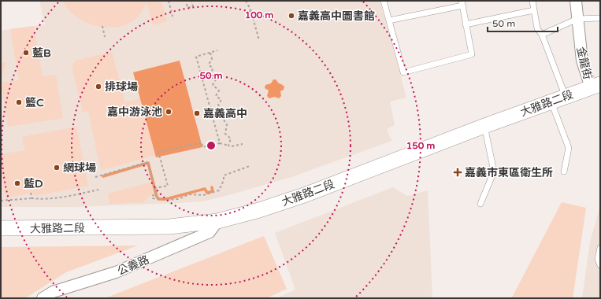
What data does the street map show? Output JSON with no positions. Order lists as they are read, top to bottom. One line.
{"streets":{"main road":["大雅路二段"],"street":["金龍街","公義路"]},"crossings":[["金龍街","大雅路二段"],["大雅路二段","公義路"]],"places":{"other":["嘉義高中圖書館","藍B","排球場","籃C","嘉中游泳池","嘉義高中","網球場","藍D"],"health":["嘉義市東區衛生所"]},"scale_bar":"50 m","rings":["100 m","50 m","150 m"]}
